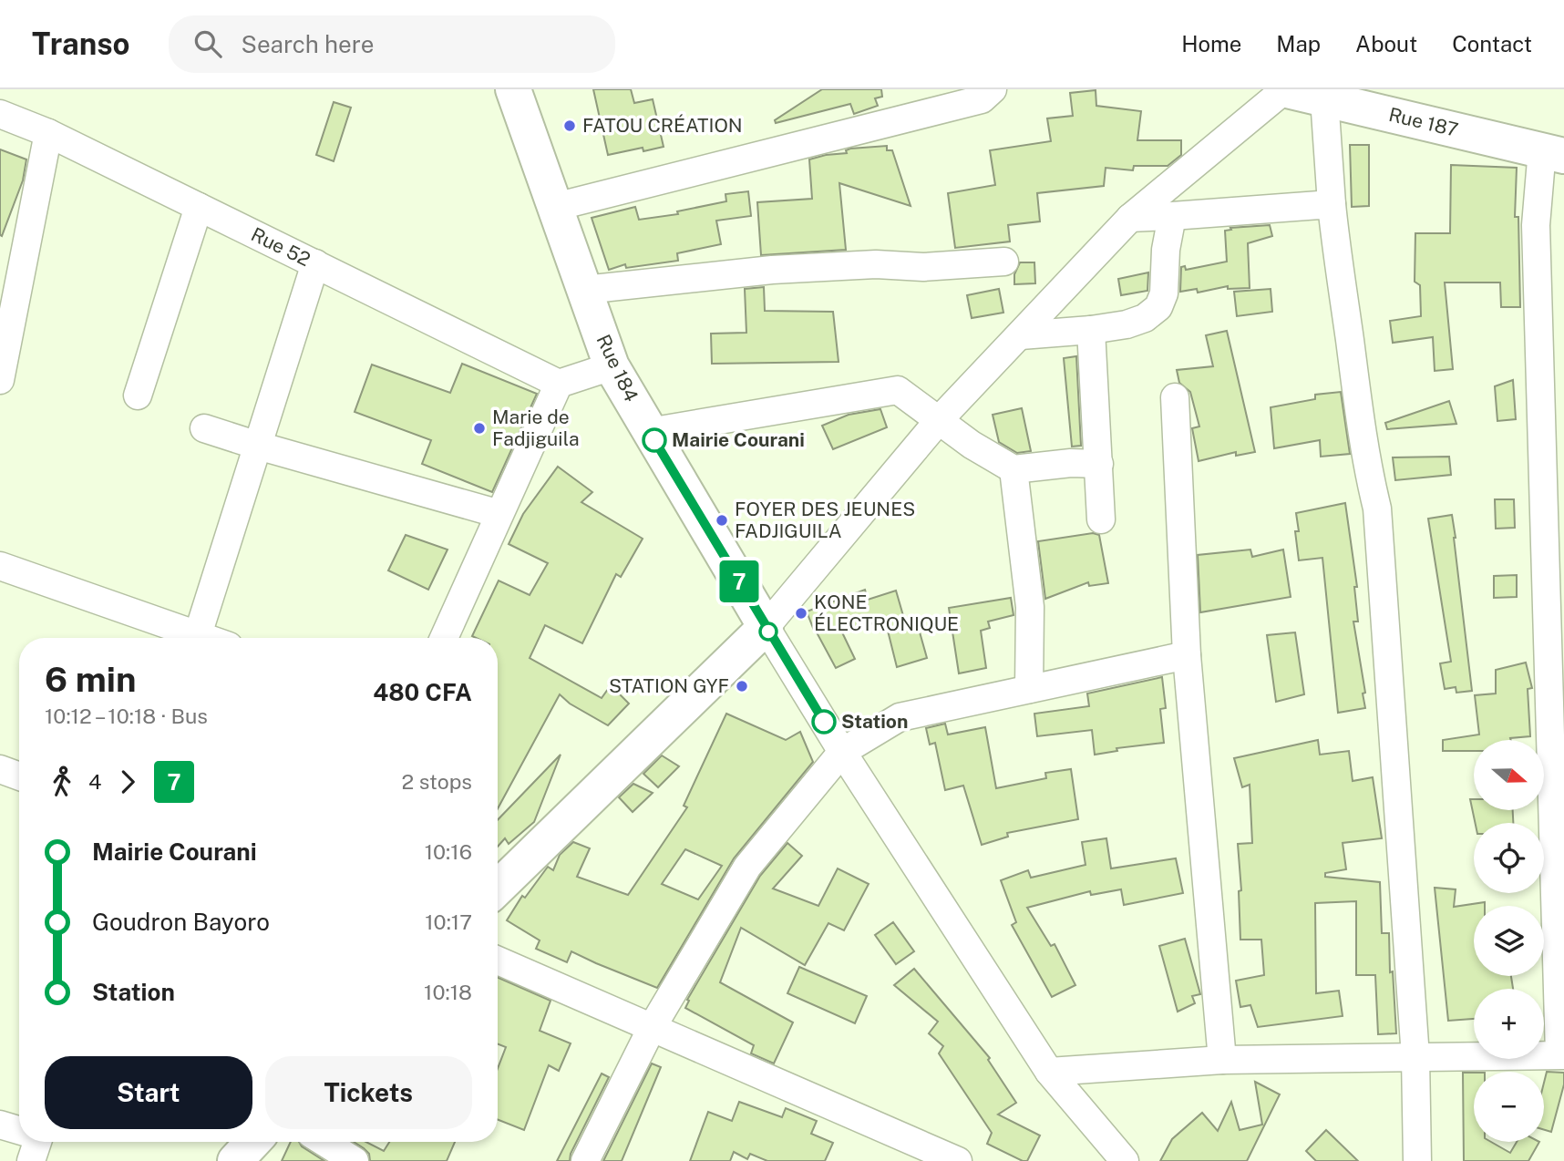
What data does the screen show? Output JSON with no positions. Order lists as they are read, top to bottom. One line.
{"streets":{"street":["Rue 187","Rue 52","Rue 184"]},"places":["FATOU CRÉATION","Marie de Fadjiguila","Mairie Courani","FOYER DES JEUNES FADJIGUILA","KONE ÉLECTRONIQUE","STATION GYF","Station"],"lines":["bus line 7"],"north":"right","page":{"header":"Transo","search":"Search here","nav":["Home","Map","About","Contact"],"on_map":"7","heading":["6 min","10:12 – 10:18 · Bus","480 CFA"],"map_buttons":["+","−"],"legs":["4","7","2 stops"],"list":[{"name":"Mairie Courani","value":"10:16"},{"name":"Goudron Bayoro","value":"10:17"},{"name":"Station","value":"10:18"}],"buttons":["Start","Tickets"]}}
